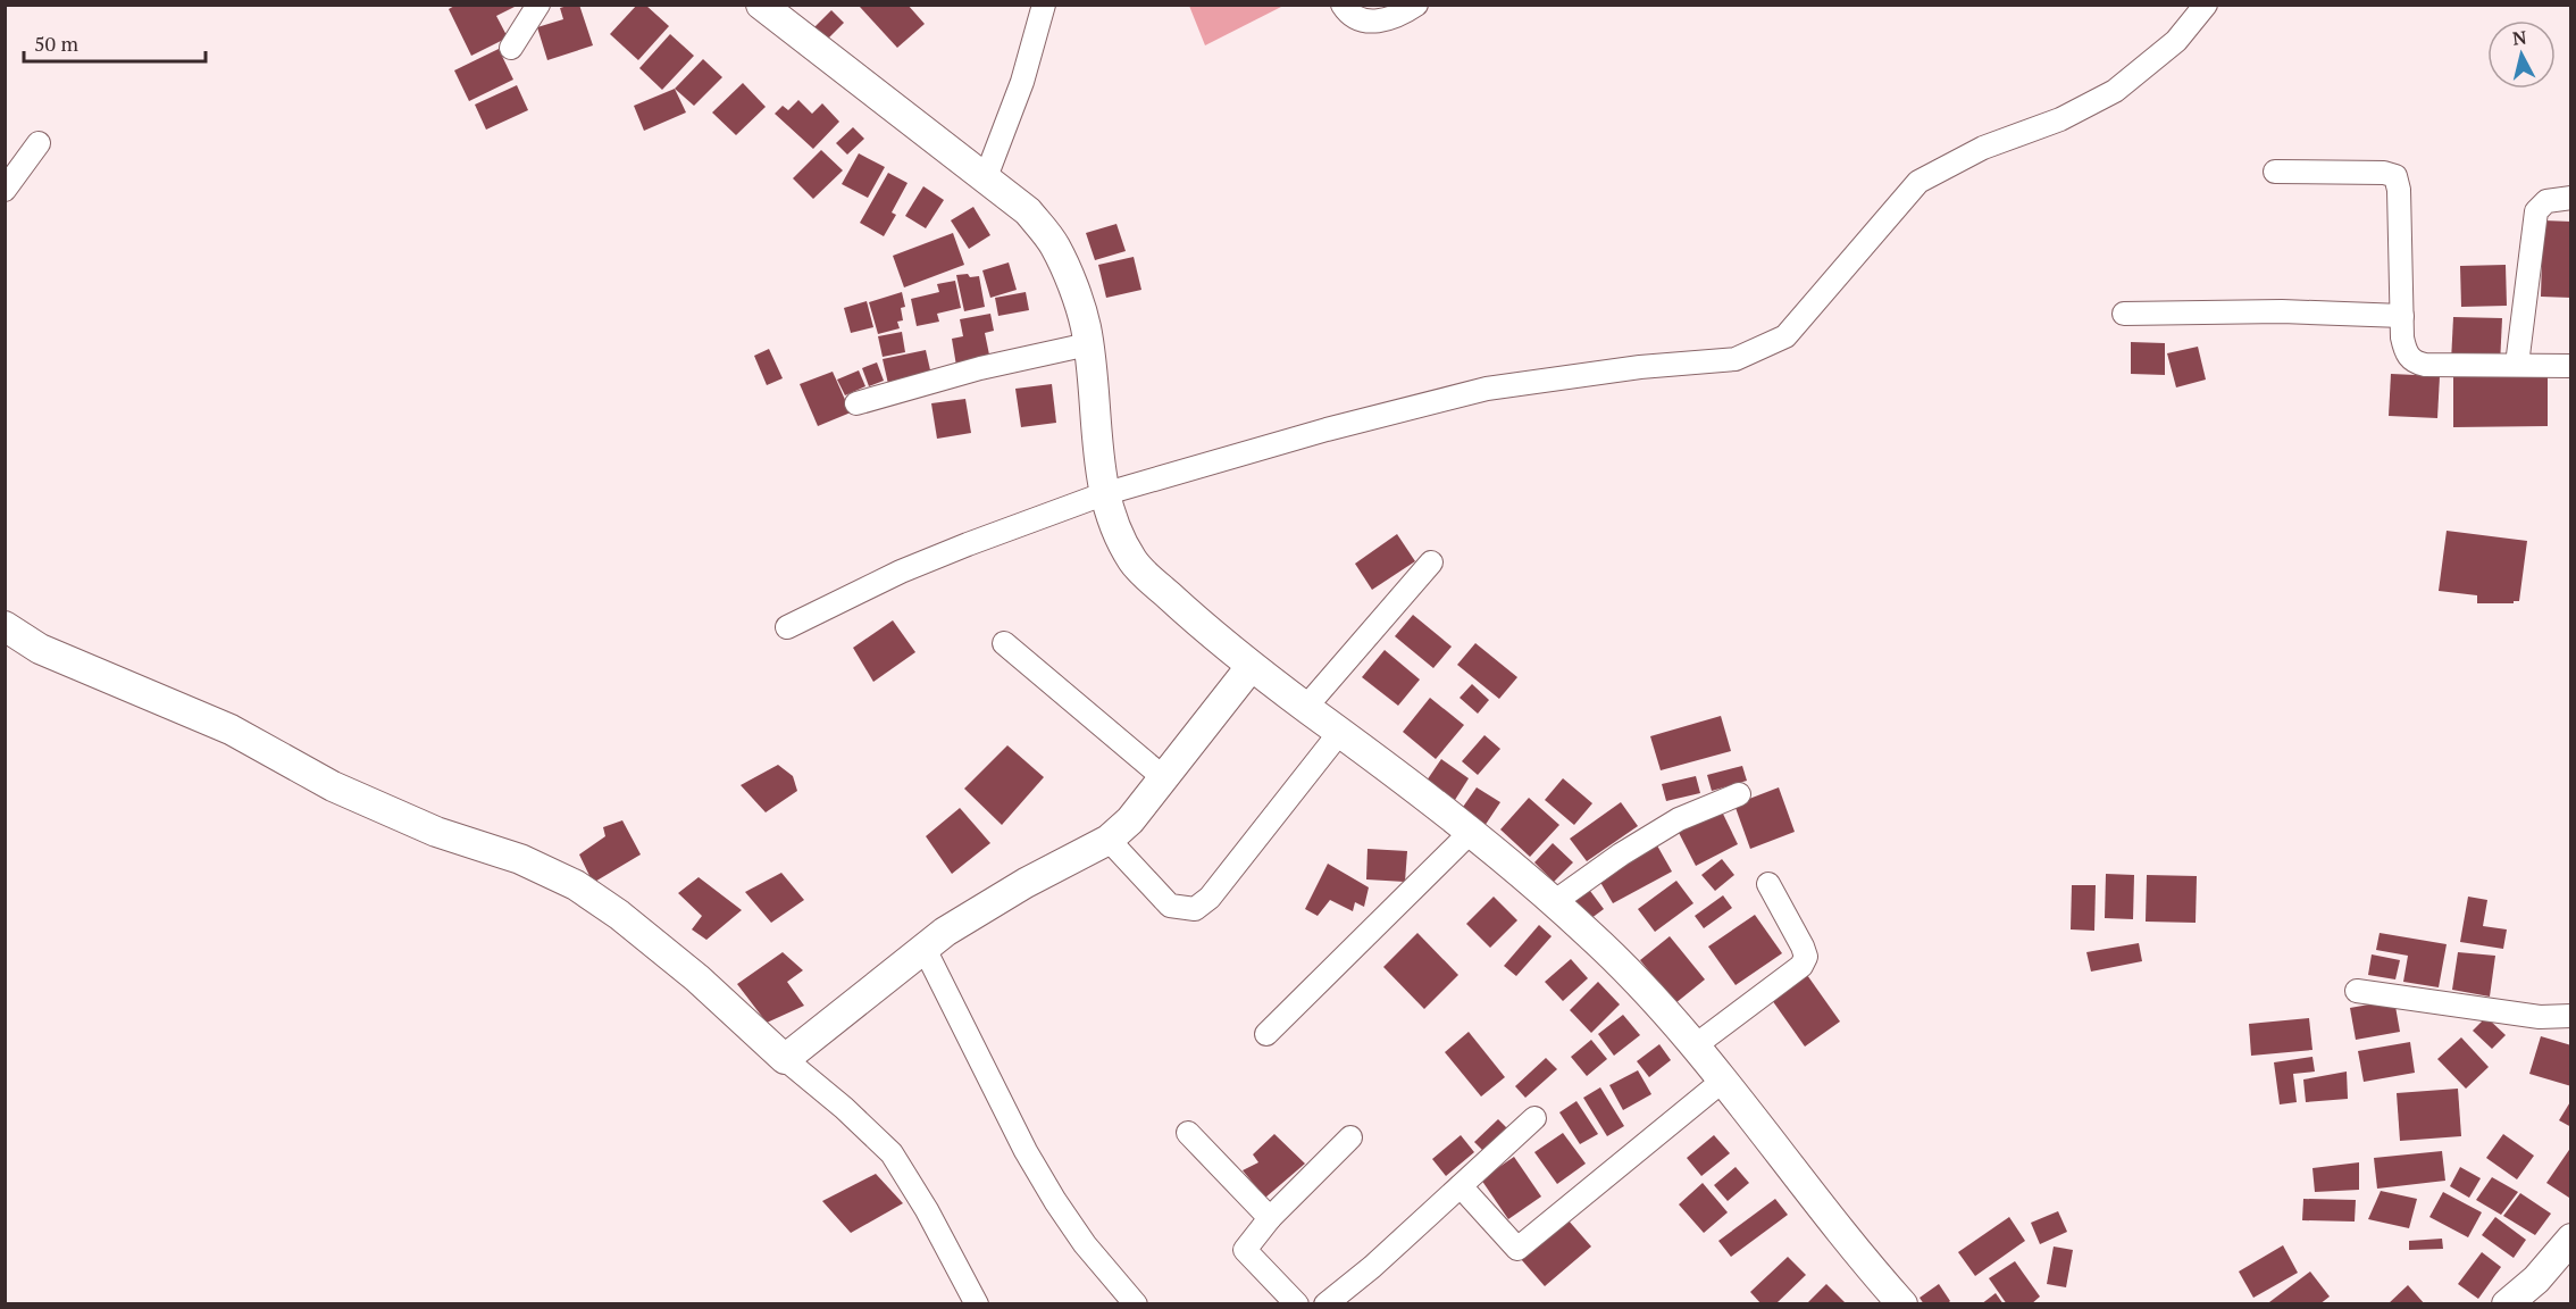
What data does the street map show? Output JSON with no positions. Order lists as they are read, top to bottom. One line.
{"scale_bar":"50 m","north":"top"}
